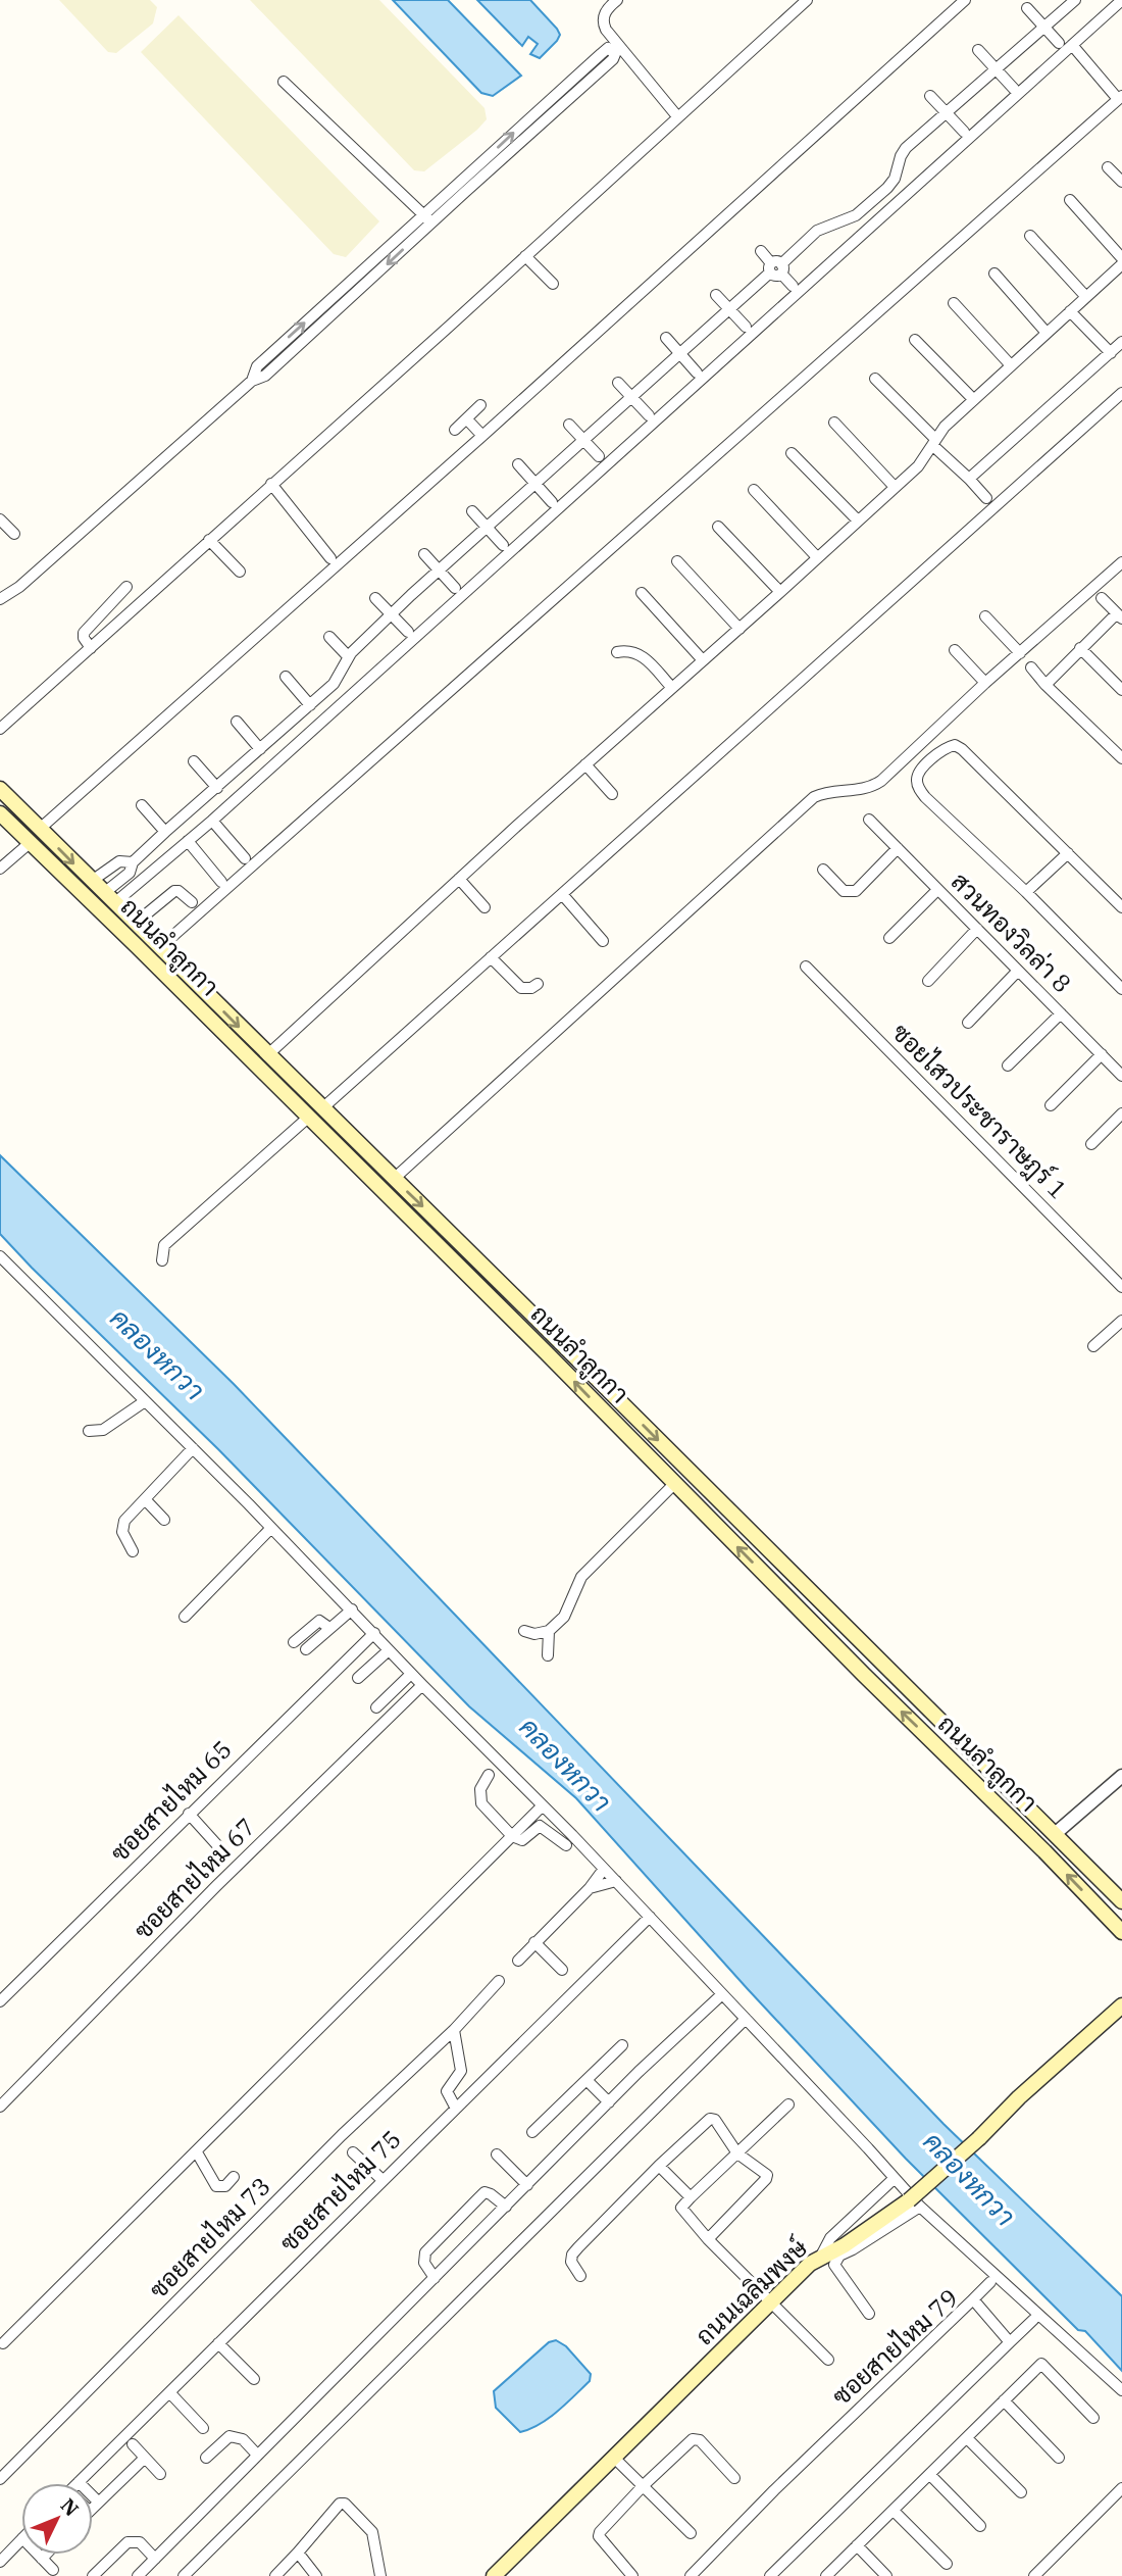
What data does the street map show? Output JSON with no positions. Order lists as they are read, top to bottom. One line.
{"streets":{"main road":["ถนนลำลูกกา","ถนนเฉลิมพงษ์"],"street":["สวนทองวิลล่า 8","ซอยไสวประชาราษฎร์ 1","ซอยสายไหม 65","ซอยสายไหม 67","ซอยสายไหม 75","ซอยสายไหม 73","ซอยสายไหม 79"]},"water":["คลองหกวา"],"north":"top right"}
